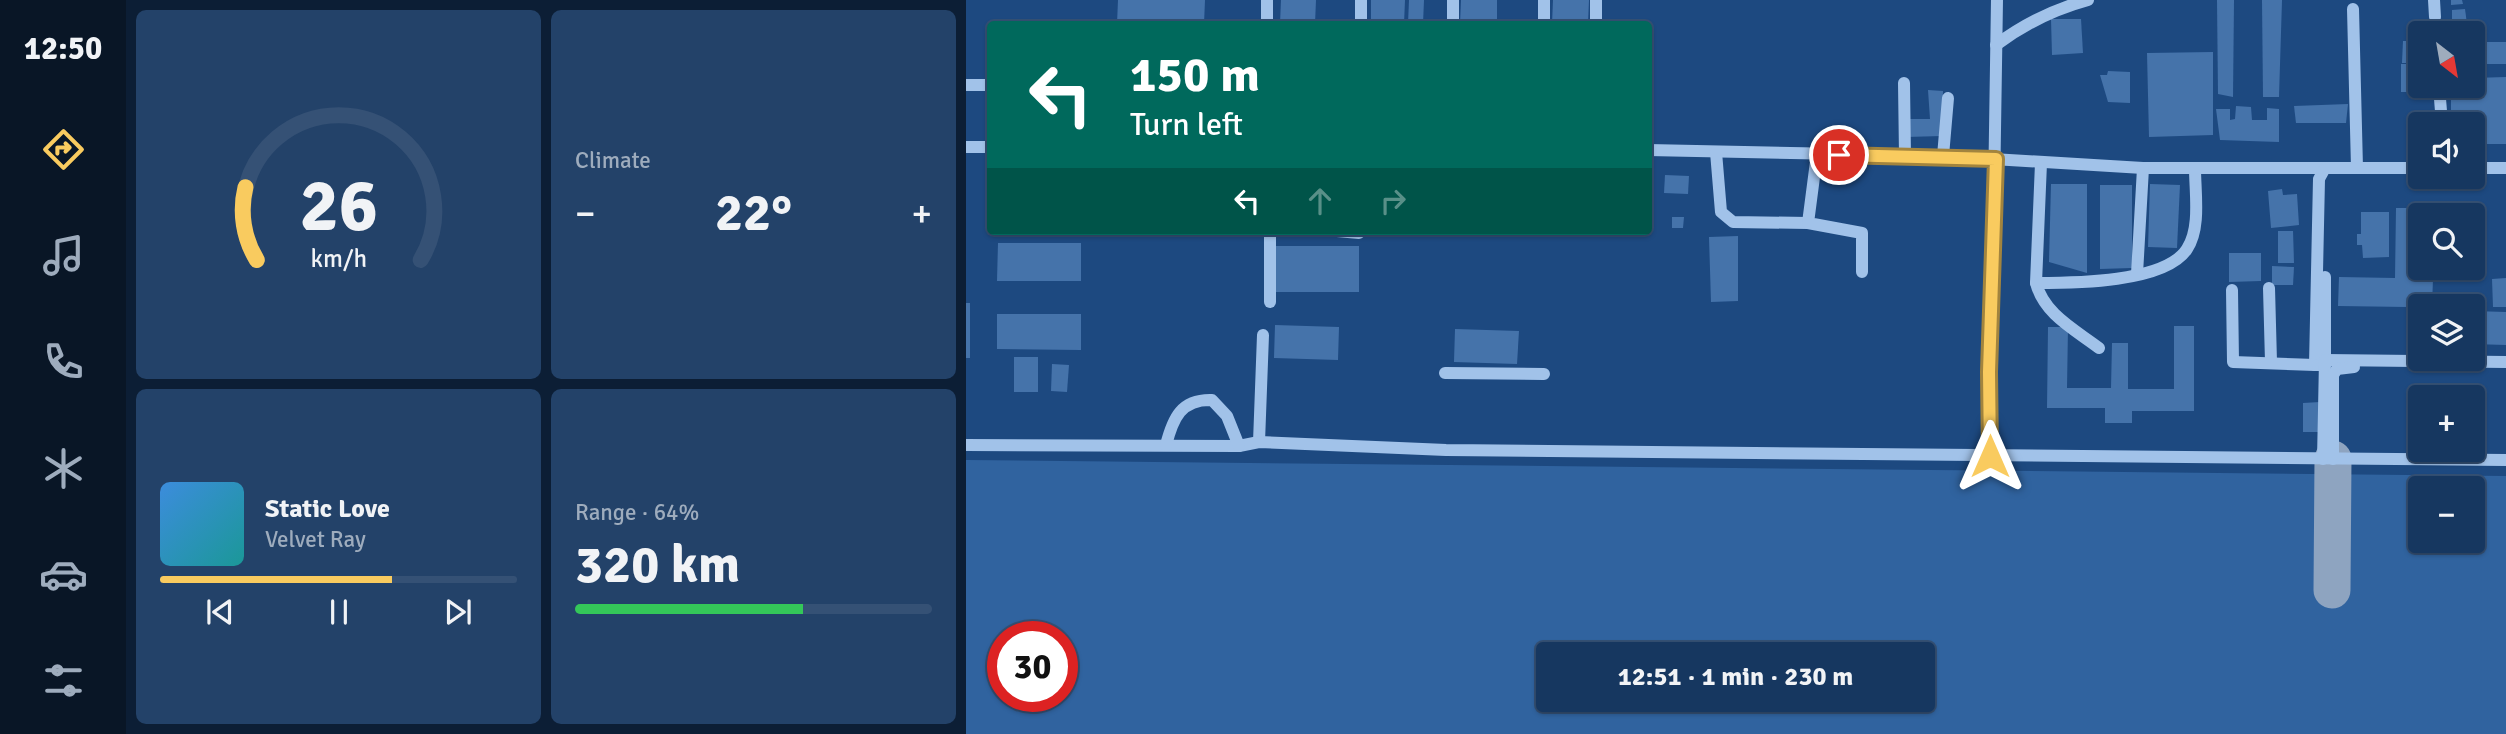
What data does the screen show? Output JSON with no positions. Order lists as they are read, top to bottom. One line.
{"north":"bottom right","page":{"tabs":"12:50","tile":["Climate",["Range · 64%","320 km"]],"map_buttons":["+","−"],"turn":["150 m","Turn left"],"heat":["−","22°","+"],"song":["Static Love","Velvet Ray"],"limit":"30","trip":"12:51 · 1 min · 230 m","gauge":["26","km/h"]}}
